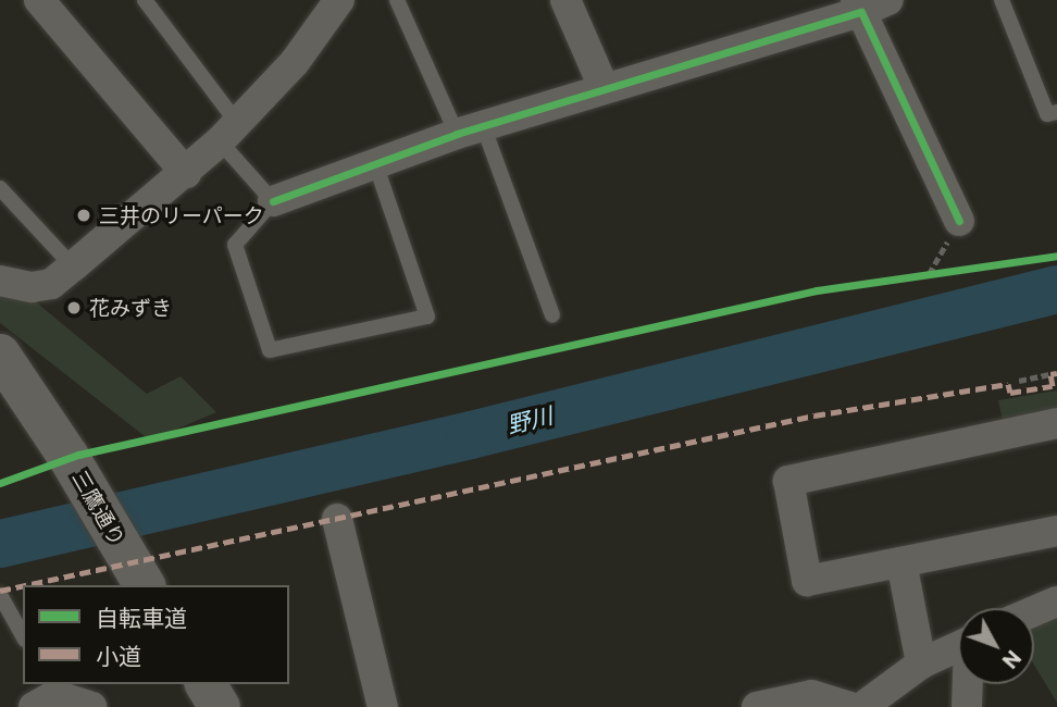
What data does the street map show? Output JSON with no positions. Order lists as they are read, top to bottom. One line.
{"streets":{"main road":["三鷹通り"]},"water":["野川"],"places":["三井のリーパーク","花みずき"],"legend":["自転車道","小道"],"north":"bottom right"}
